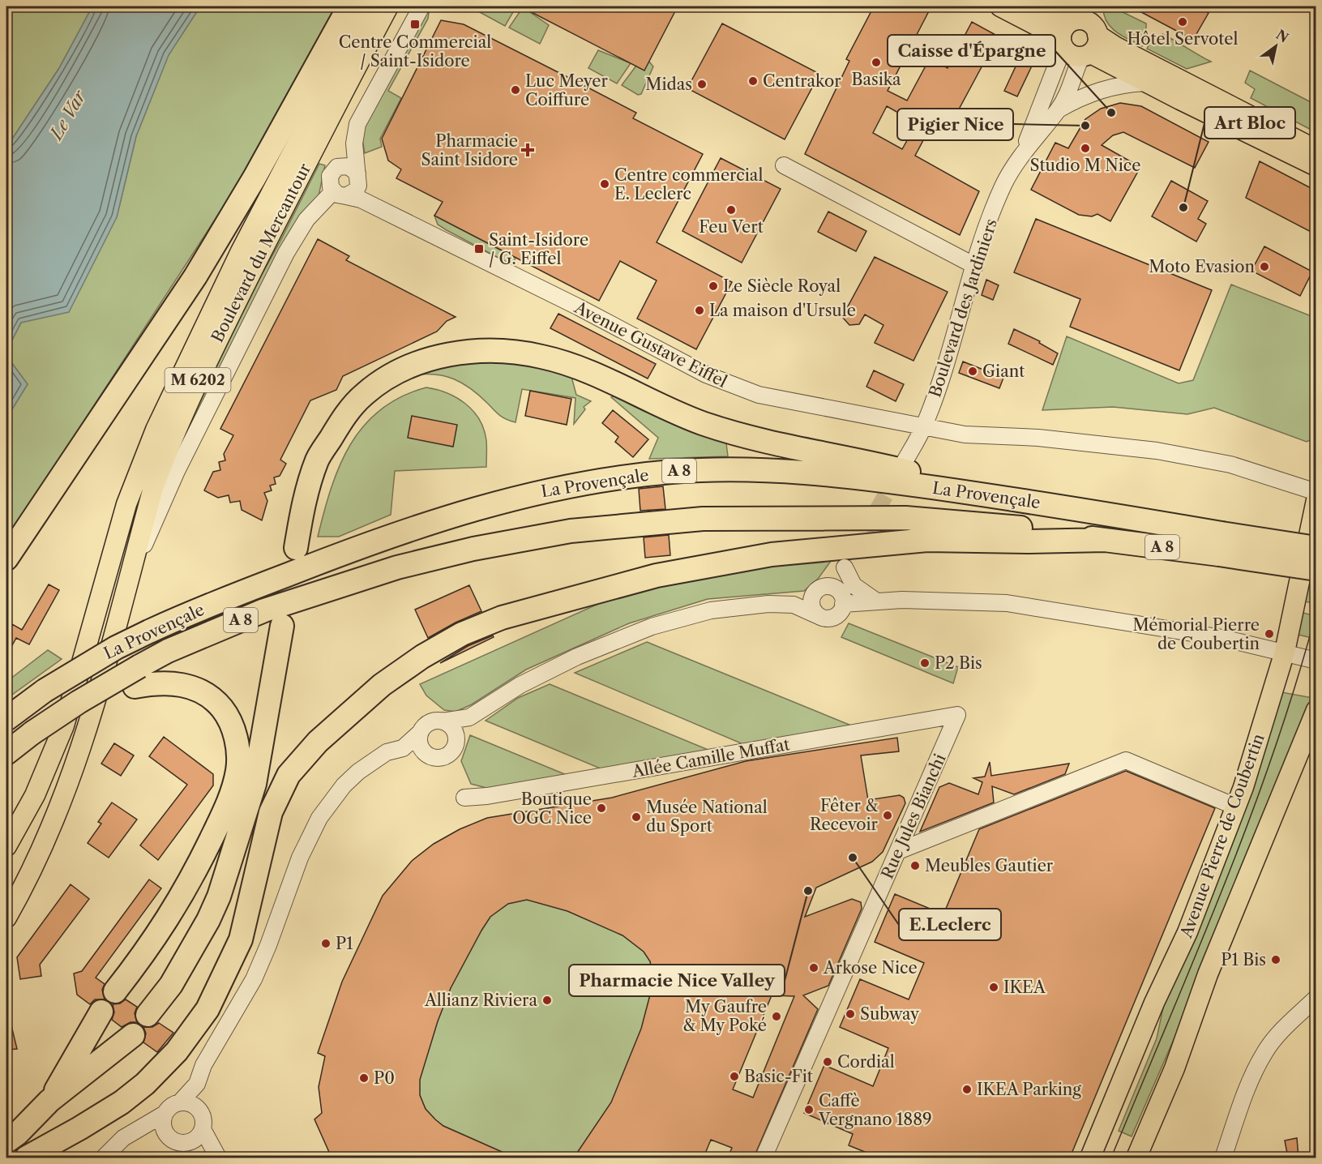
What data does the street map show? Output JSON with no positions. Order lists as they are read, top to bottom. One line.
{"streets":{"highway":["A 8","La Provençale"],"main road":["Boulevard du Mercantour","M 6202","Avenue Pierre de Coubertin"],"street":["Boulevard des Jardiniers","Avenue Gustave Eiffel","Allée Camille Muffat","Rue Jules Bianchi"]},"crossings":[["Boulevard des Jardiniers","Avenue Gustave Eiffel"],["Allée Camille Muffat","Rue Jules Bianchi"]],"water":["Le Var"],"places":{"other":["Hôtel Servotel","Basika","Centrakor","Midas","Luc Meyer Coiffure","Caisse d'Épargne","Pigier Nice","Studio M Nice","Centre commercial E. Leclerc","Art Bloc","Feu Vert","Moto Evasion","Le Siècle Royal","La maison d'Ursule","Giant","Mémorial Pierre de Coubertin","P2 Bis","Boutique OGC Nice","Fêter & Recevoir","Musée National du Sport","E.Leclerc","Meubles Gautier","Pharmacie Nice Valley","P1","P1 Bis","Arkose Nice","IKEA","Allianz Riviera","Subway","My Gaufre & My Poké","Cordial","Basic-Fit","P0","IKEA Parking","Caffè Vergnano 1889"],"transit":["Centre Commercial / Saint-Isidore","Saint-Isidore / G. Eiffel"],"health":["Pharmacie Saint Isidore"]},"north":"top right"}
